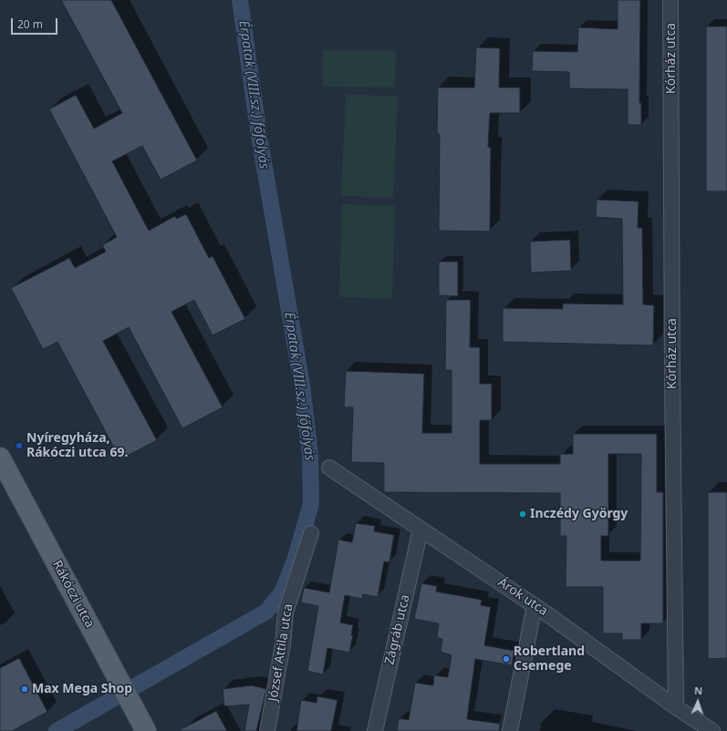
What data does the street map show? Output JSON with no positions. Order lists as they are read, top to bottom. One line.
{"streets":{"main road":["Rákóczi utca"],"street":["Kórház utca","Árok utca","Zágráb utca","József Attila utca"]},"crossings":[["Kórház utca","Árok utca"],["Árok utca","Zágráb utca"]],"water":["Érpatak (VIII.sz.) főfolyás"],"places":["Nyíregyháza, Rákóczi utca 69.","Inczédy György","Robertland Csemege","Max Mega Shop"],"scale_bar":"20 m","north":"top"}
